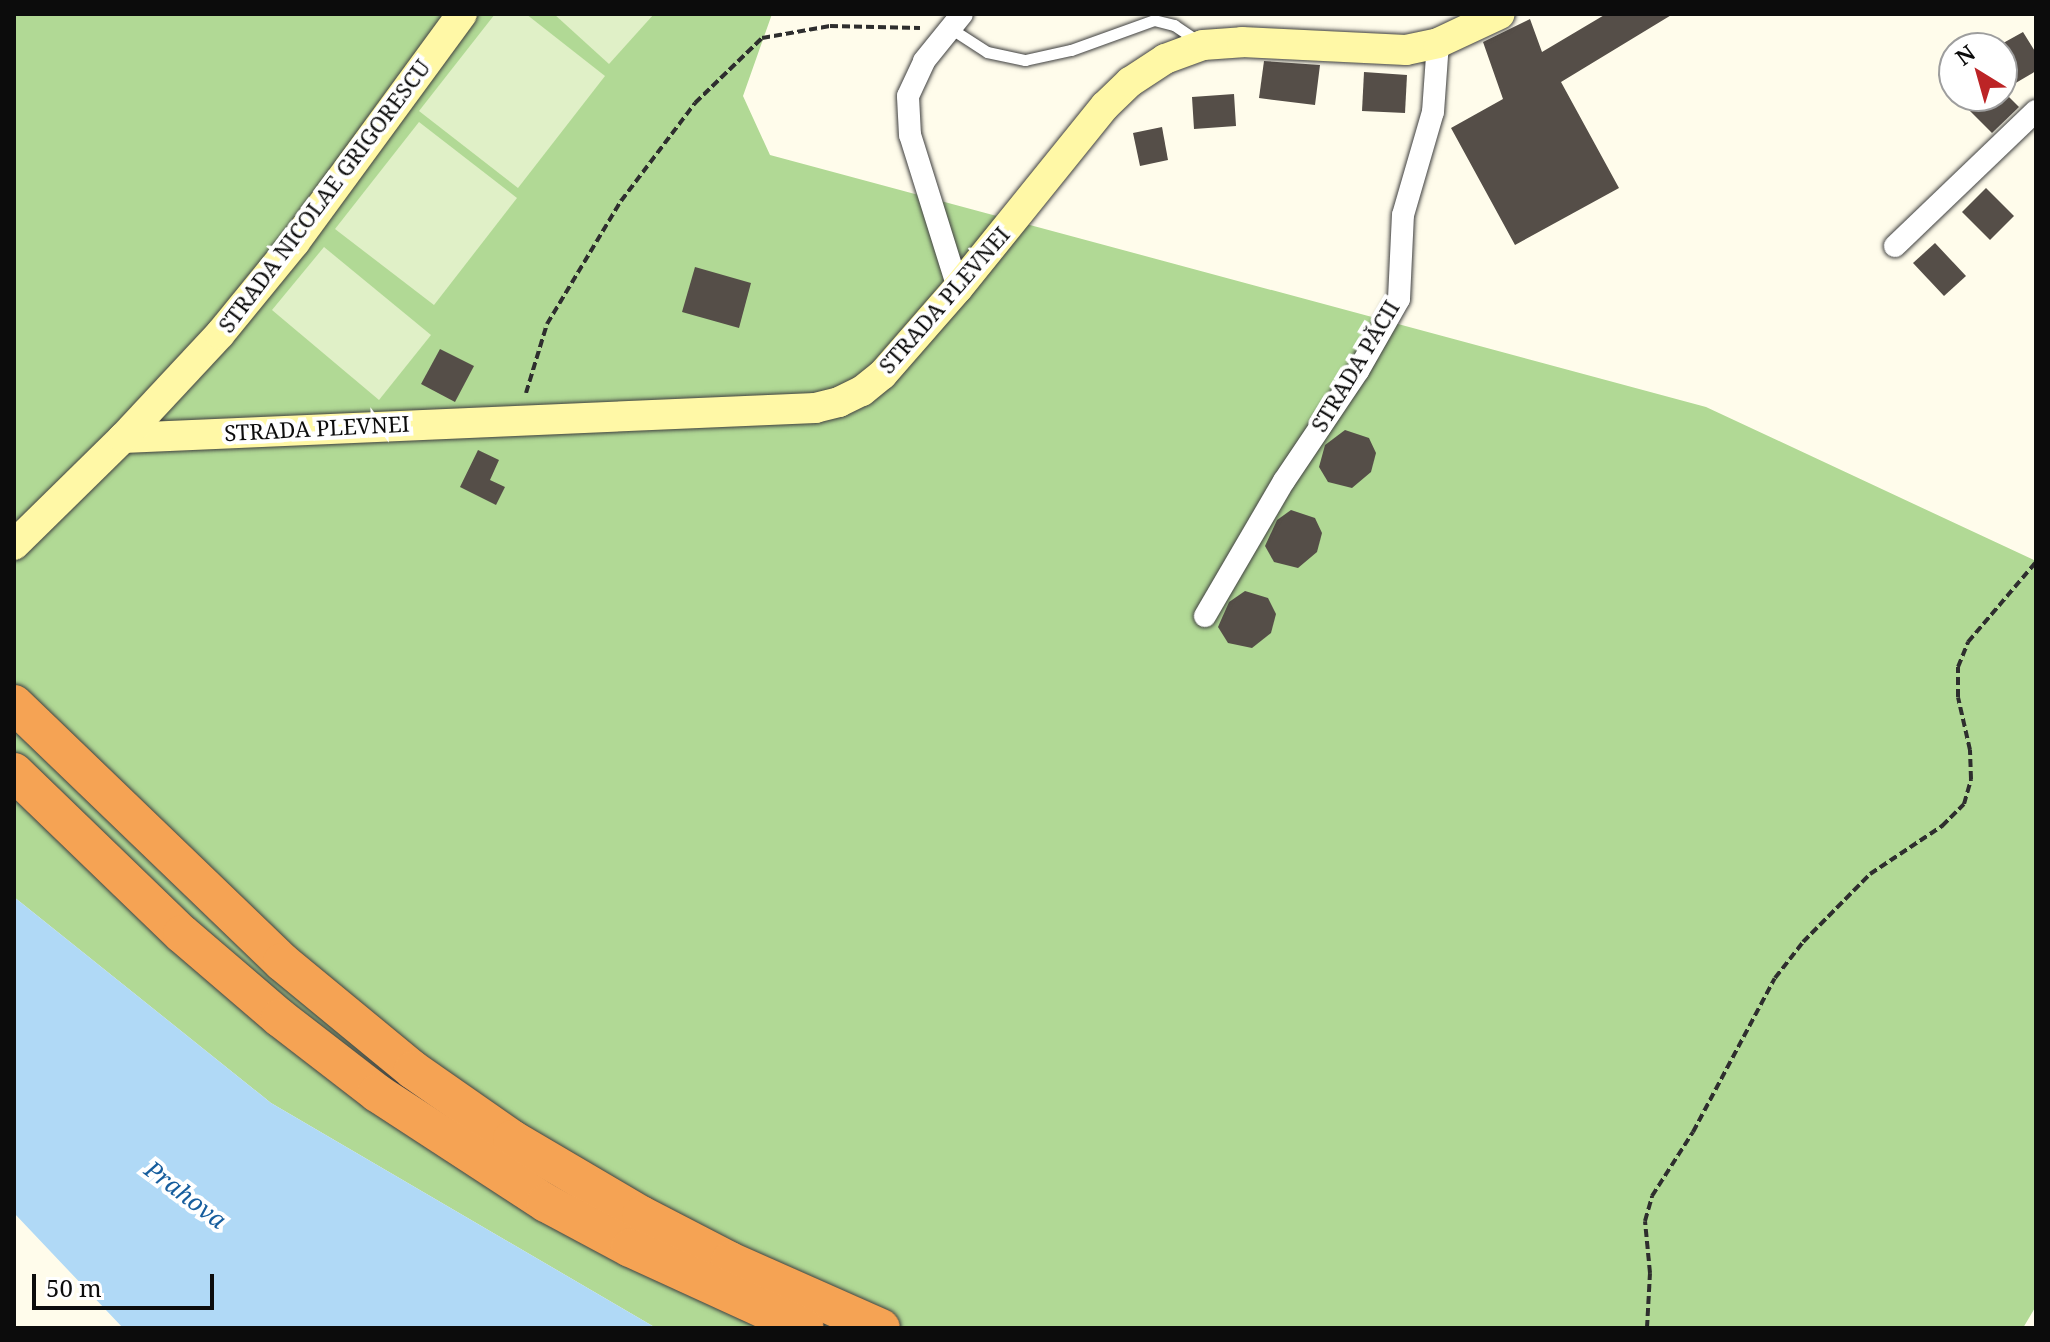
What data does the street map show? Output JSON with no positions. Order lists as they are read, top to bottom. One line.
{"streets":{"main road":["STRADA NICOLAE GRIGORESCU","STRADA PLEVNEI"],"street":["STRADA PĂCII"]},"crossings":[["STRADA NICOLAE GRIGORESCU","STRADA PLEVNEI"],["STRADA PLEVNEI","STRADA PĂCII"]],"water":["Prahova"],"scale_bar":"50 m","north":"top left"}
